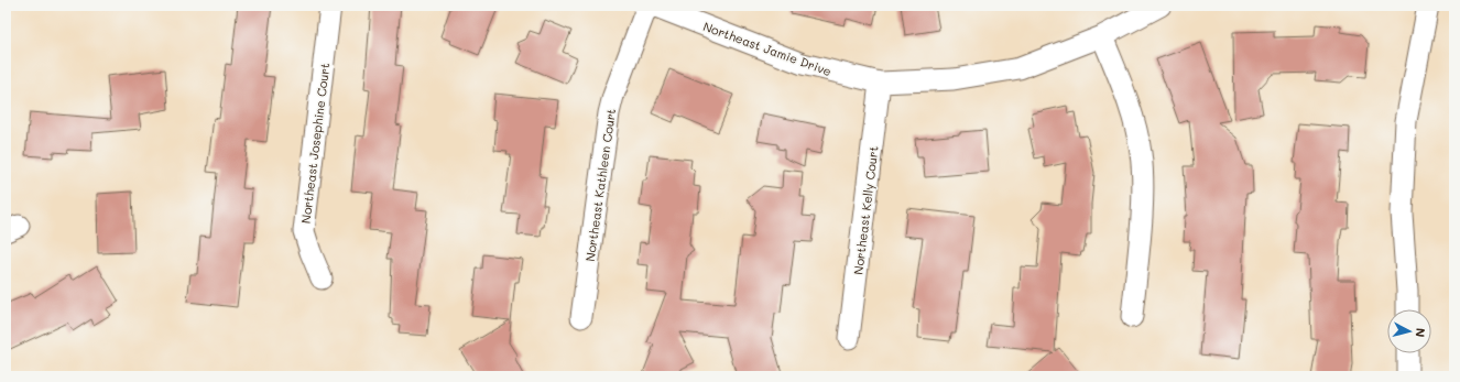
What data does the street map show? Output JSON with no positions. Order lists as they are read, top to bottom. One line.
{"streets":{"street":["Northeast Jamie Drive","Northeast Josephine Court","Northeast Kathleen Court","Northeast Kelly Court"]},"crossings":[["Northeast Jamie Drive","Northeast Kelly Court"]],"north":"right"}
